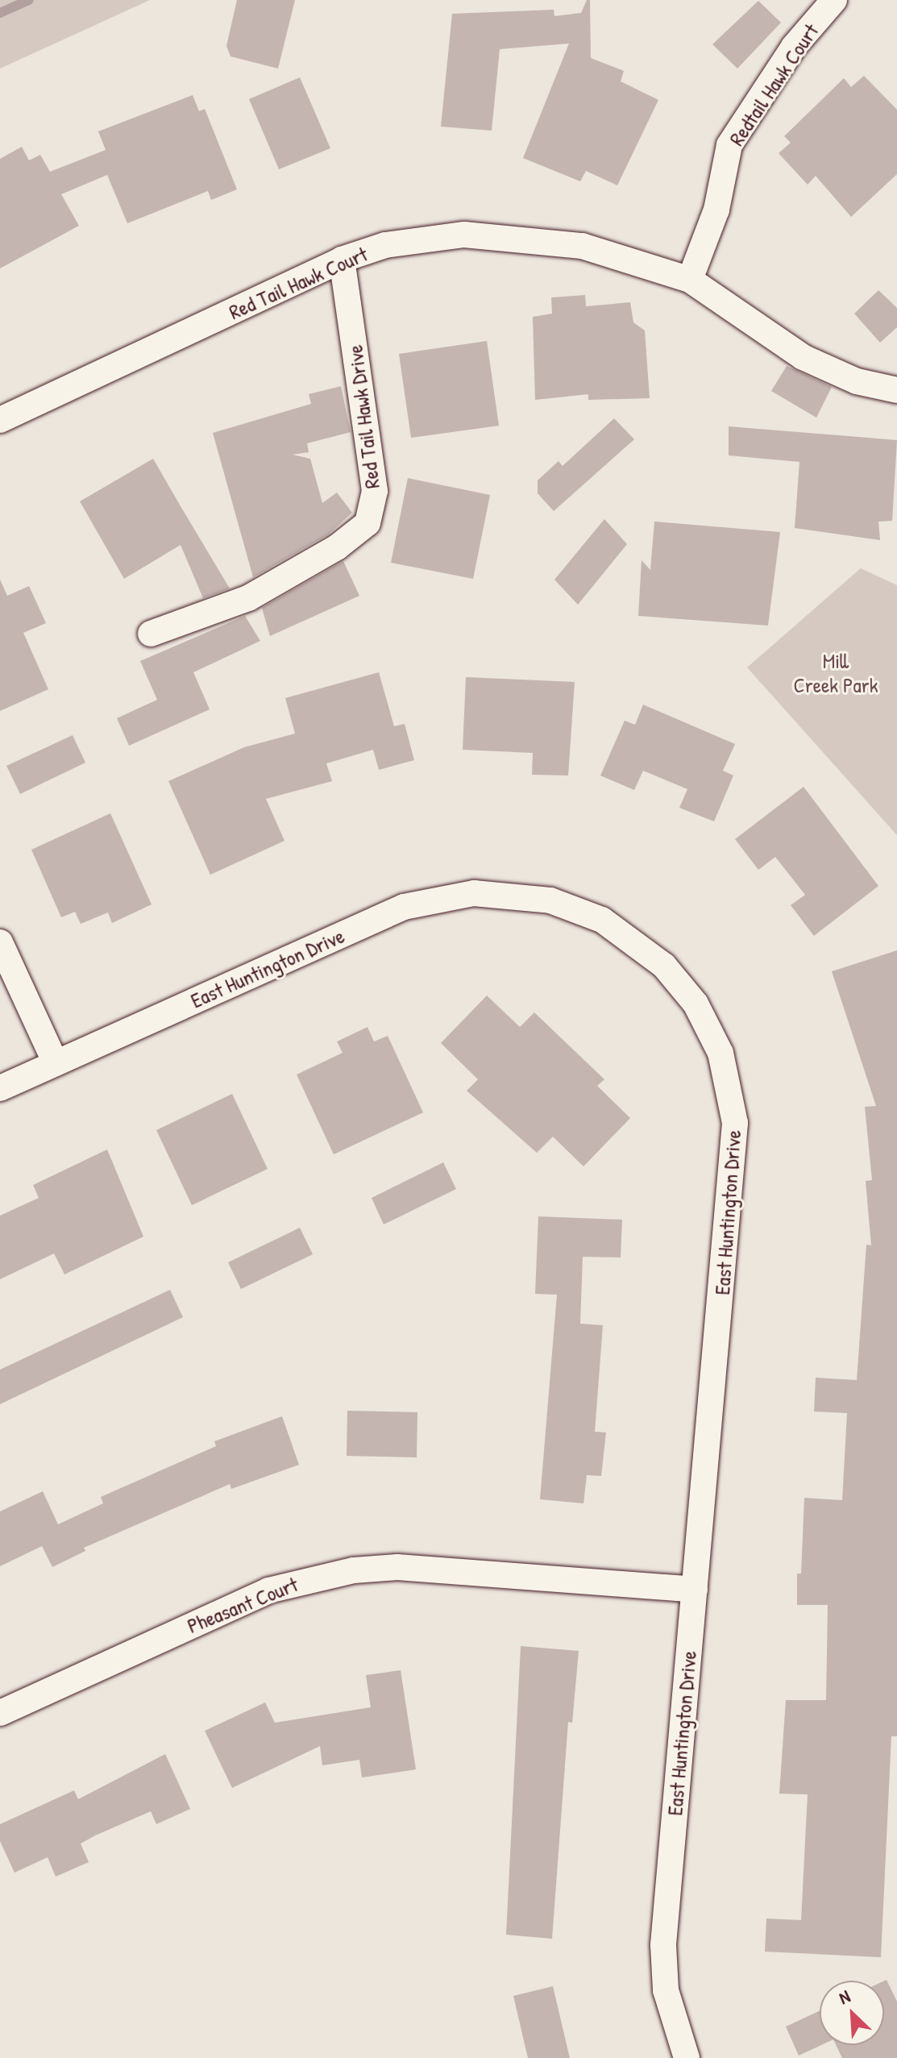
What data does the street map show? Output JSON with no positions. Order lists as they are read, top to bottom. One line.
{"streets":{"street":["Redtail Hawk Court","Red Tail Hawk Court","Red Tail Hawk Drive","East Huntington Drive","Pheasant Court"]},"crossings":[["Redtail Hawk Court","Red Tail Hawk Court"],["Red Tail Hawk Court","Red Tail Hawk Drive"],["East Huntington Drive","Pheasant Court"]],"parks":["Mill Creek Park"],"north":"top left"}
